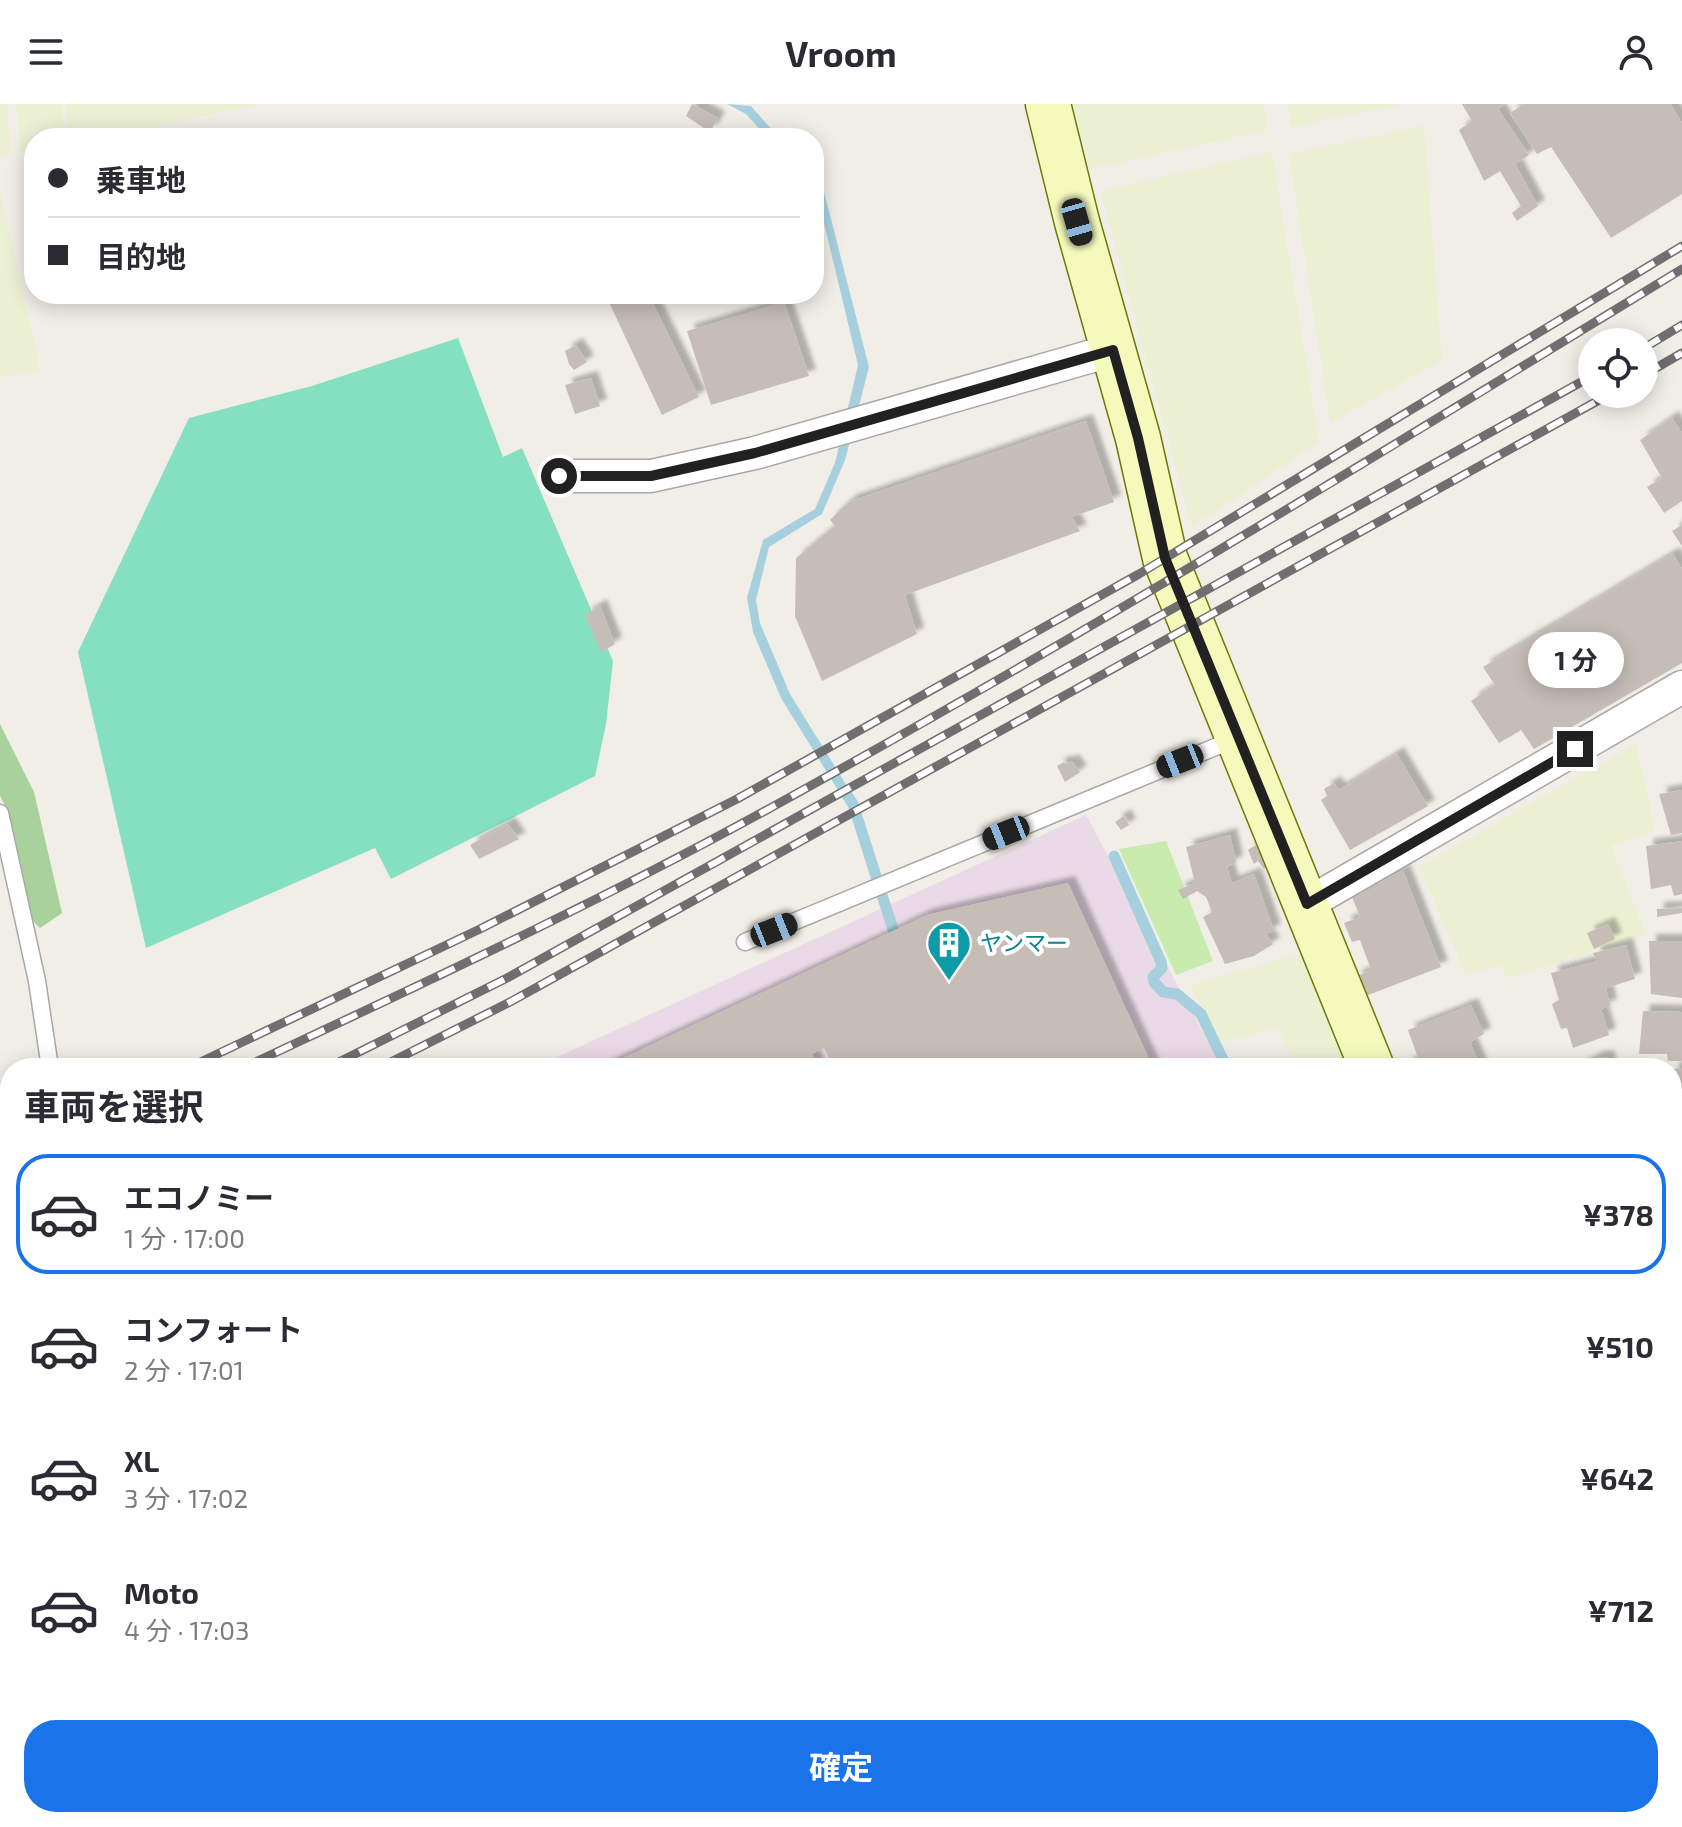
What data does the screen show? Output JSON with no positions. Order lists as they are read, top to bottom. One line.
{"places":{"building":["ヤンマー"]},"page":{"header":"Vroom","banner":["乗車地","目的地"],"bubble":"1 分","heading":"車両を選択","list":[{"name":"エコノミー","note":"1 分 · 17:00","value":"¥378"},{"name":"コンフォート","note":"2 分 · 17:01","value":"¥510"},{"name":"XL","note":"3 分 · 17:02","value":"¥642"},{"name":"Moto","note":"4 分 · 17:03","value":"¥712"}],"buttons":"確定"}}
